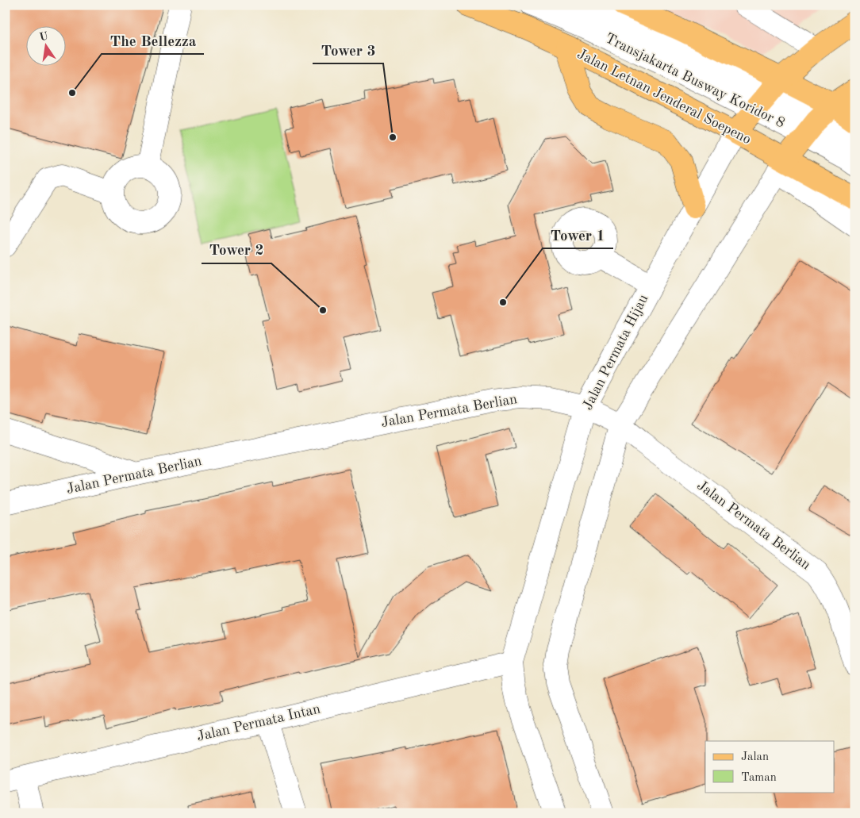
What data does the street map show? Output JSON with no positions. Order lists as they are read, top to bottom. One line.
{"streets":{"main road":["Jalan Letnan Jenderal Soepeno","Jalan Permata Hijau"],"street":["Transjakarta Busway Koridor 8","Jalan Permata Berlian","Jalan Permata Intan"]},"crossings":[["Transjakarta Busway Koridor 8","Jalan Permata Hijau"],["Jalan Letnan Jenderal Soepeno","Jalan Permata Hijau"],["Jalan Permata Hijau","Jalan Permata Berlian"],["Jalan Permata Hijau","Jalan Permata Intan"]],"places":["The Bellezza","Tower 3","Tower 1","Tower 2"],"legend":["Jalan","Taman"],"north":"top"}
